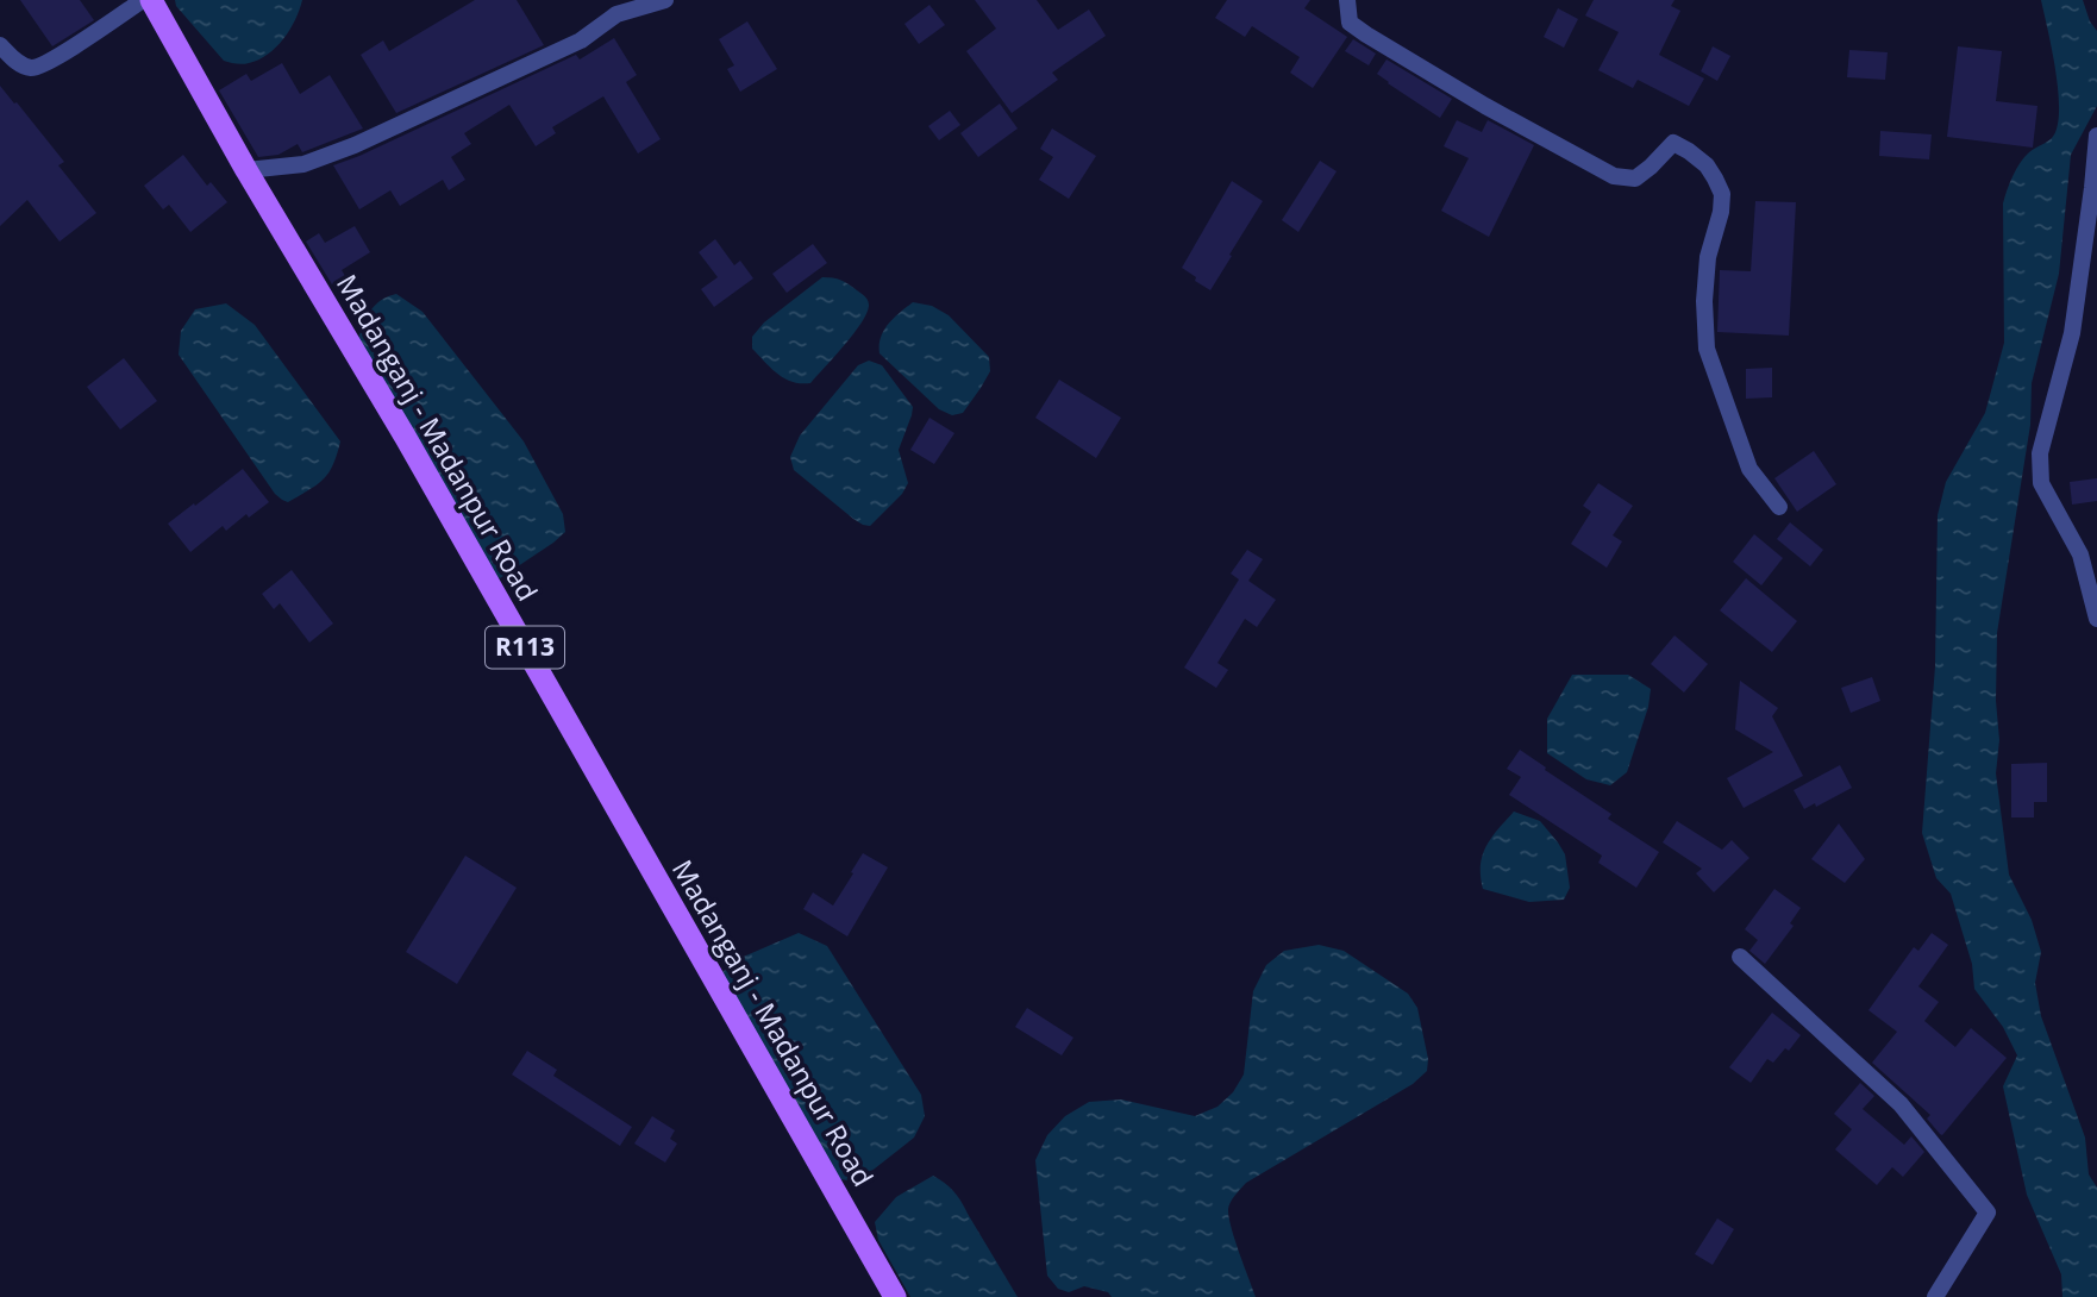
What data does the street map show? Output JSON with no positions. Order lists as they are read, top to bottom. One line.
{"streets":{"main road":["Madanganj - Madanpur Road","R113"]}}
